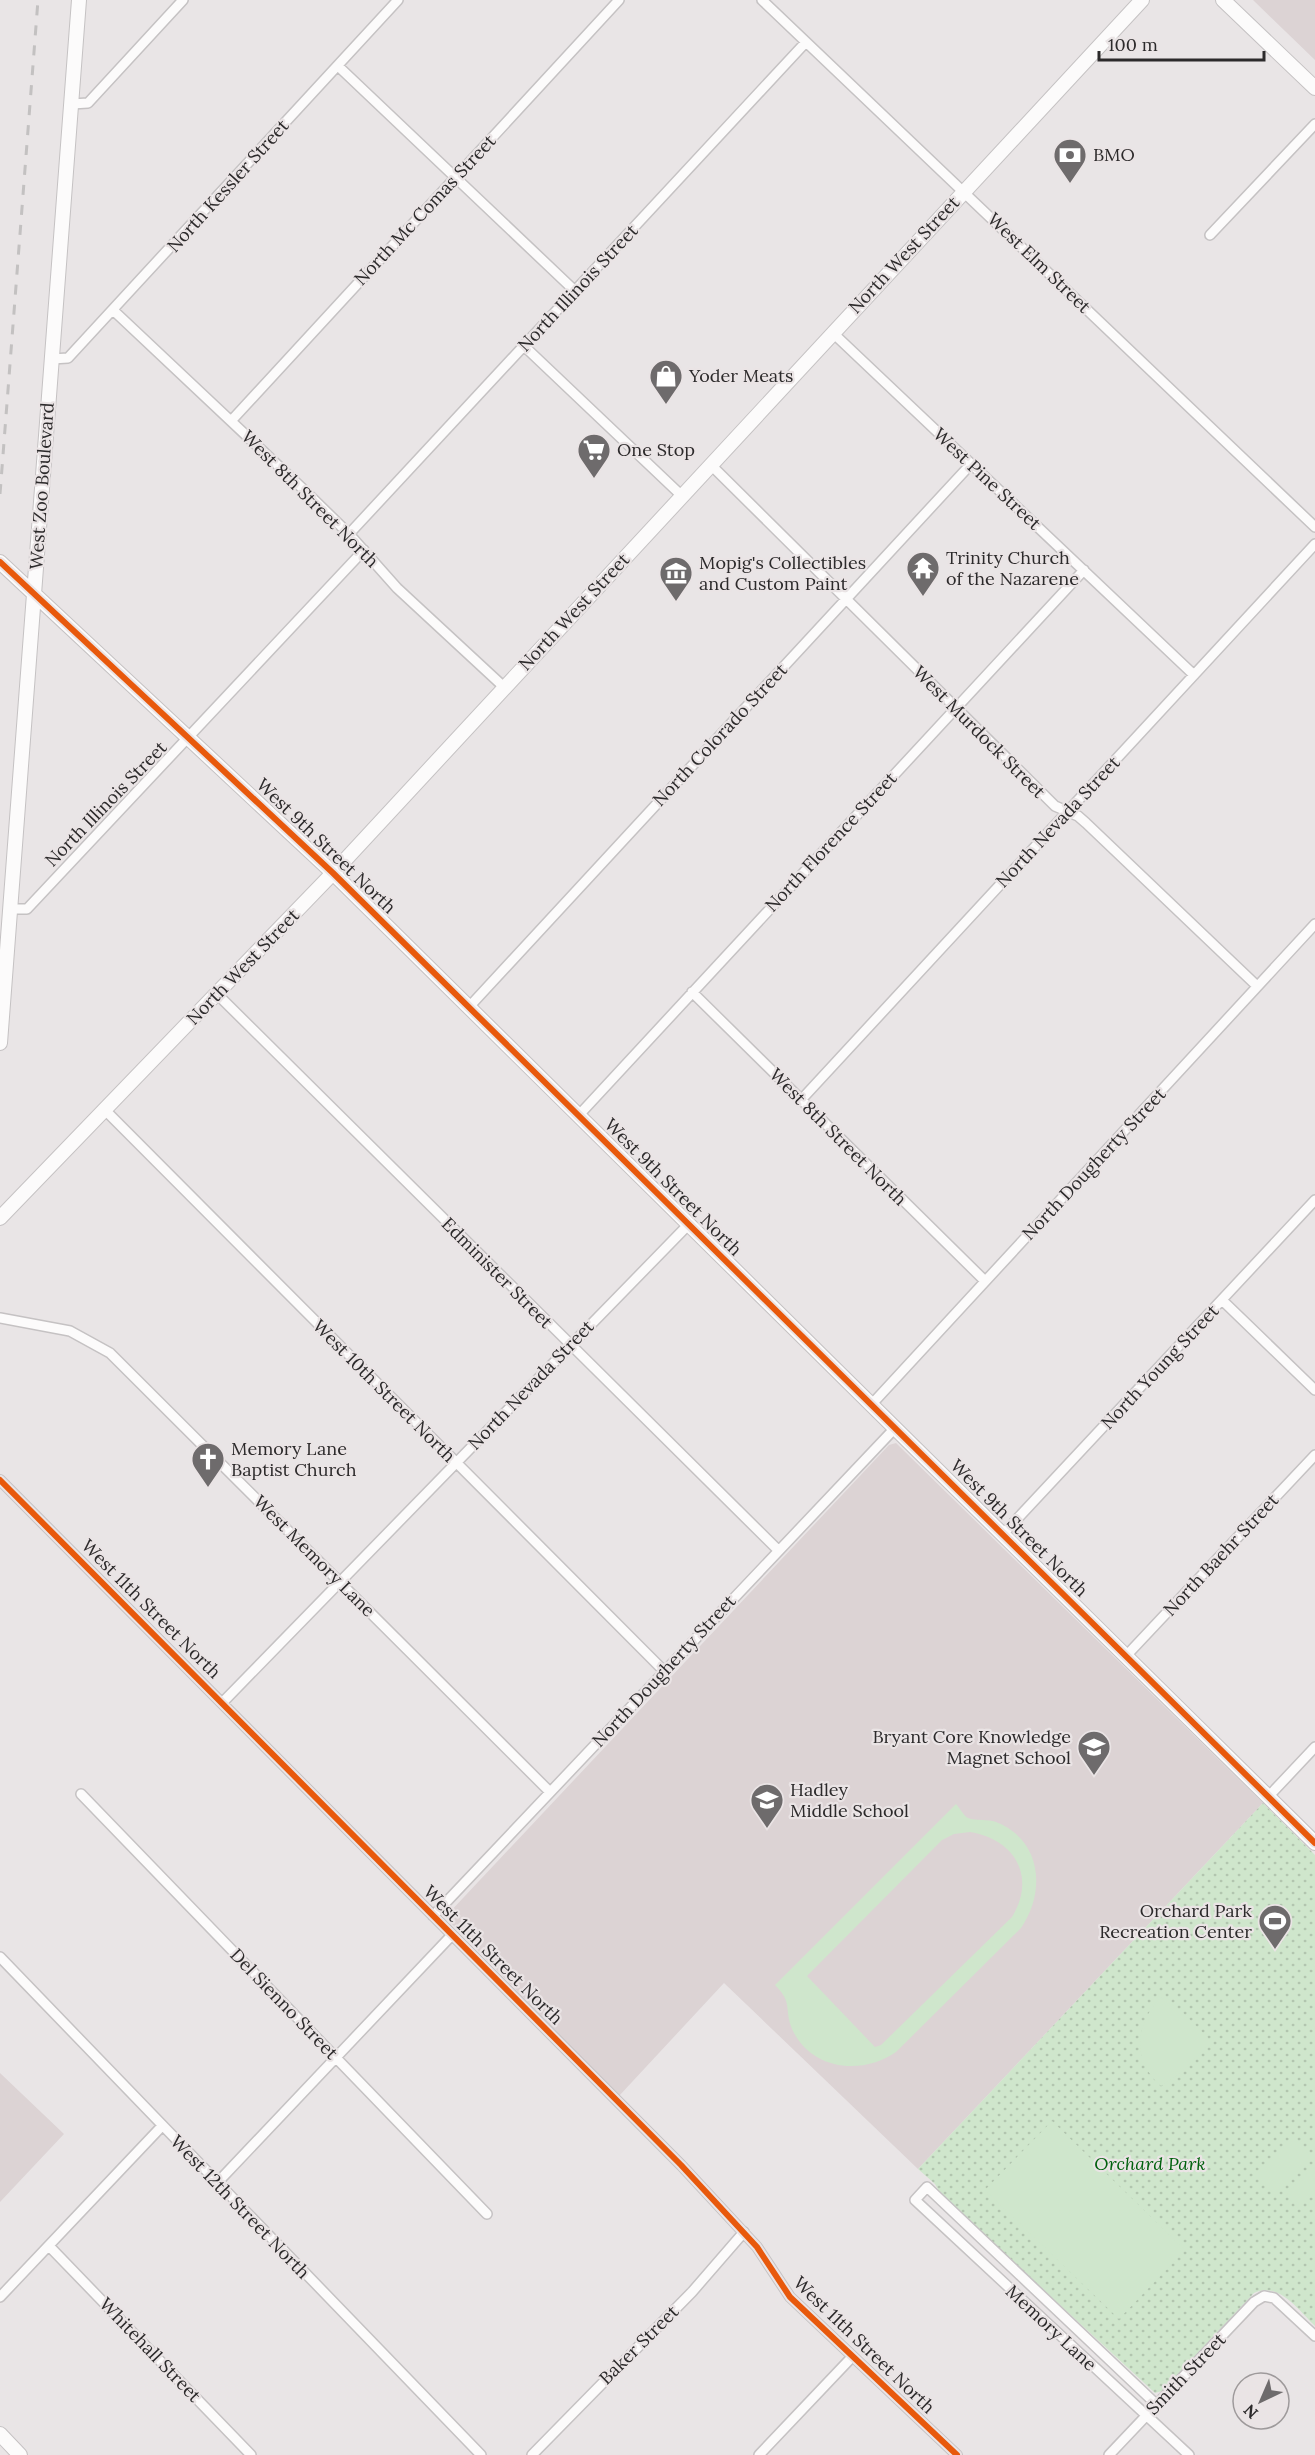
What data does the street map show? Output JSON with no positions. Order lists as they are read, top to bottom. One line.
{"streets":{"main road":["North West Street","West Zoo Boulevard","West 9th Street North"],"street":["North Kessler Street","North Mc Comas Street","West Elm Street","North Illinois Street","West Pine Street","West 8th Street North","West Murdock Street","North Colorado Street","North Nevada Street","North Florence Street","North Dougherty Street","Edminister Street","North Young Street","West 10th Street North","North Baehr Street","West Memory Lane","West 11th Street North","Del Sienno Street","West 12th Street North","Memory Lane","Baker Street","Whitehall Street","Smith Street"]},"crossings":[["North Kessler Street","West Zoo Boulevard"],["North Kessler Street","West 8th Street North"],["North Mc Comas Street","West 8th Street North"],["North West Street","West Elm Street"],["North West Street","West Pine Street"],["North West Street","West 8th Street North"],["North West Street","West Murdock Street"],["North West Street","West 9th Street North"],["North West Street","Edminister Street"],["North West Street","West 10th Street North"],["West Elm Street","North Illinois Street"],["North Illinois Street","West Zoo Boulevard"],["North Illinois Street","West 8th Street North"],["North Illinois Street","West 9th Street North"],["West Pine Street","North Colorado Street"],["West Pine Street","North Nevada Street"],["West Pine Street","North Florence Street"],["West Zoo Boulevard","West 9th Street North"],["West 8th Street North","North Nevada Street"],["West 8th Street North","North Florence Street"],["West 8th Street North","North Dougherty Street"],["West Murdock Street","North Colorado Street"],["West Murdock Street","North Nevada Street"],["West Murdock Street","North Florence Street"],["West Murdock Street","North Dougherty Street"],["North Colorado Street","West 9th Street North"],["North Nevada Street","West 9th Street North"],["North Nevada Street","Edminister Street"],["North Nevada Street","West 10th Street North"],["North Nevada Street","West Memory Lane"],["North Nevada Street","West 11th Street North"],["North Florence Street","West 9th Street North"],["West 9th Street North","North Dougherty Street"],["West 9th Street North","North Young Street"],["West 9th Street North","North Baehr Street"],["North Dougherty Street","Edminister Street"],["North Dougherty Street","West 10th Street North"],["North Dougherty Street","West Memory Lane"],["North Dougherty Street","West 11th Street North"],["West 11th Street North","Baker Street"],["Memory Lane","Smith Street"]],"parks":["Orchard Park"],"places":{"bank":["BMO"],"shop":["Yoder Meats"],"supermarket":["One Stop"],"temple":["Trinity Church of the Nazarene"],"museum":["Mopig's Collectibles and Custom Paint"],"church":["Memory Lane Baptist Church"],"school or university":["Bryant Core Knowledge Magnet School","Hadley Middle School"],"sports":["Orchard Park Recreation Center"]},"scale_bar":"100 m","north":"bottom left"}
